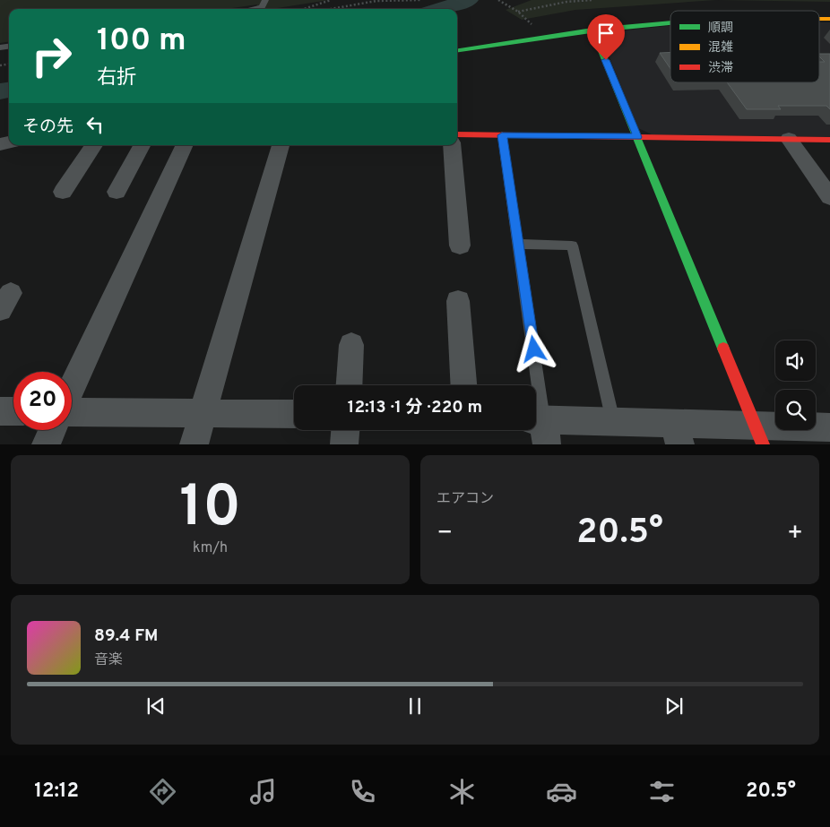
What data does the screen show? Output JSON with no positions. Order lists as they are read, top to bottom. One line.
{"legend":["順調","混雑","渋滞"],"page":{"turn":["100 m","右折"],"then":"その先","limit":"20","trip":"12:13 · 1 分 · 220 m","tile":[["10","km/h"],"エアコン"],"heat":["−","20.5°","+"],"song":["89.4 FM","音楽"],"tabs":["12:12","20.5°"]}}
